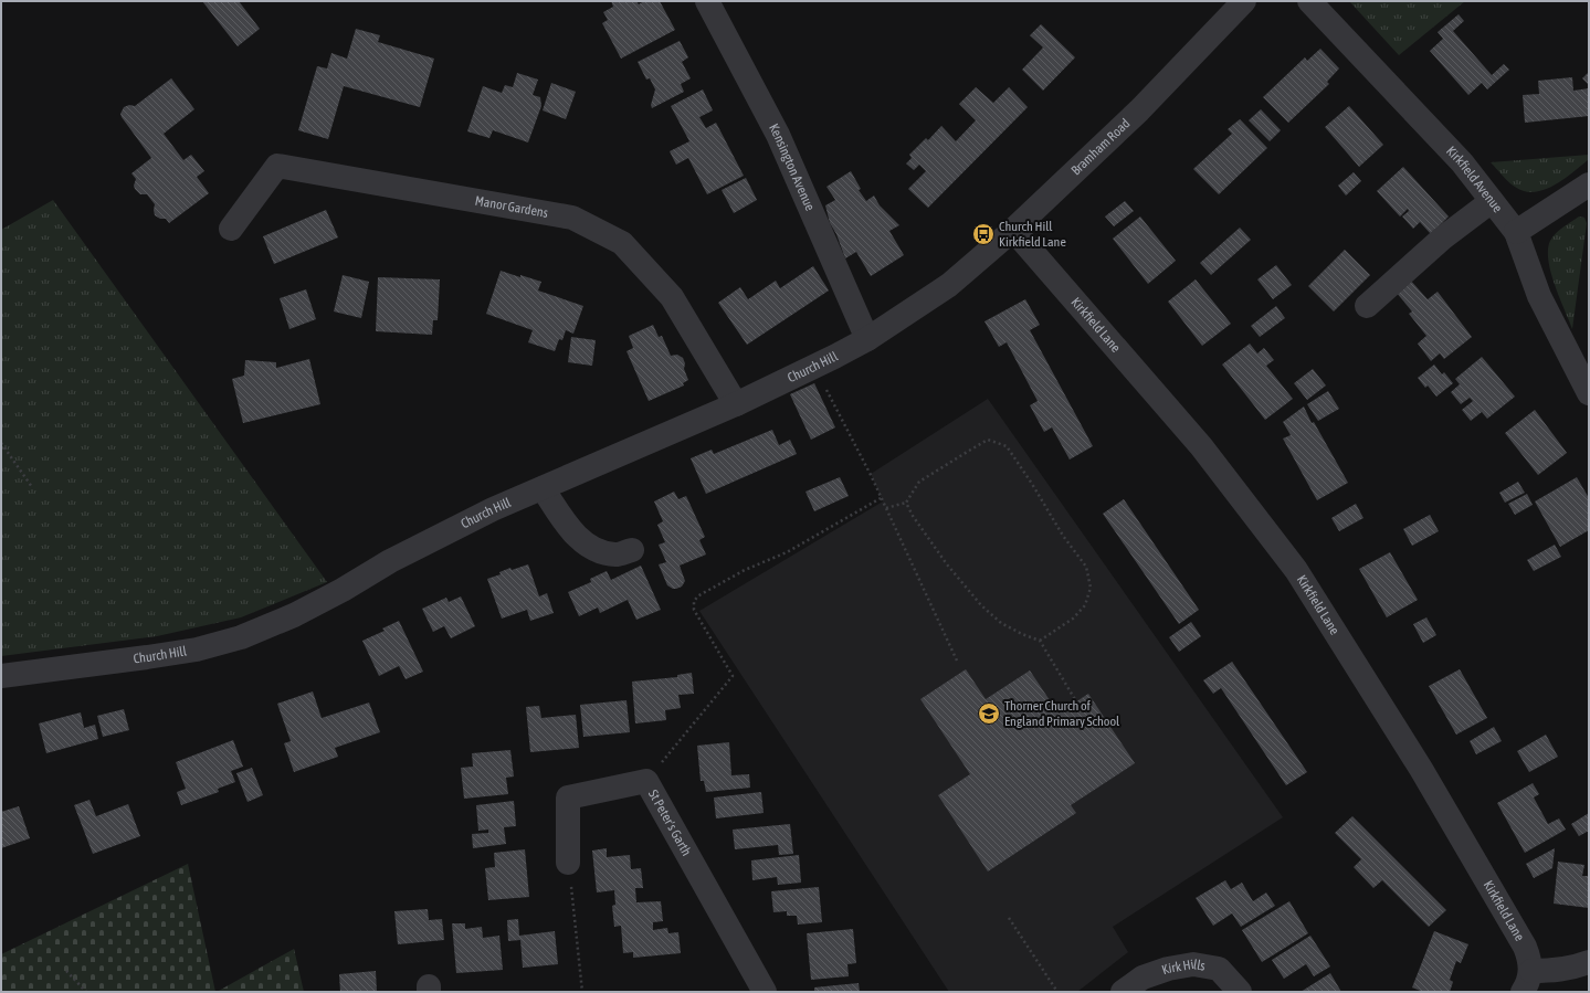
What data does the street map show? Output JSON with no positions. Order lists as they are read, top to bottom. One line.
{"streets":{"street":["Bramham Road","Kensington Avenue","Kirkfield Avenue","Manor Gardens","Kirkfield Lane","Church Hill","St Peter's Garth","Kirk Hills"]},"crossings":[["Bramham Road","Kirkfield Lane"],["Bramham Road","Church Hill"],["Kensington Avenue","Church Hill"],["Manor Gardens","Church Hill"]],"places":{"bus stop":["Church Hill Kirkfield Lane"],"school or university":["Thorner Church of England Primary School"]}}
